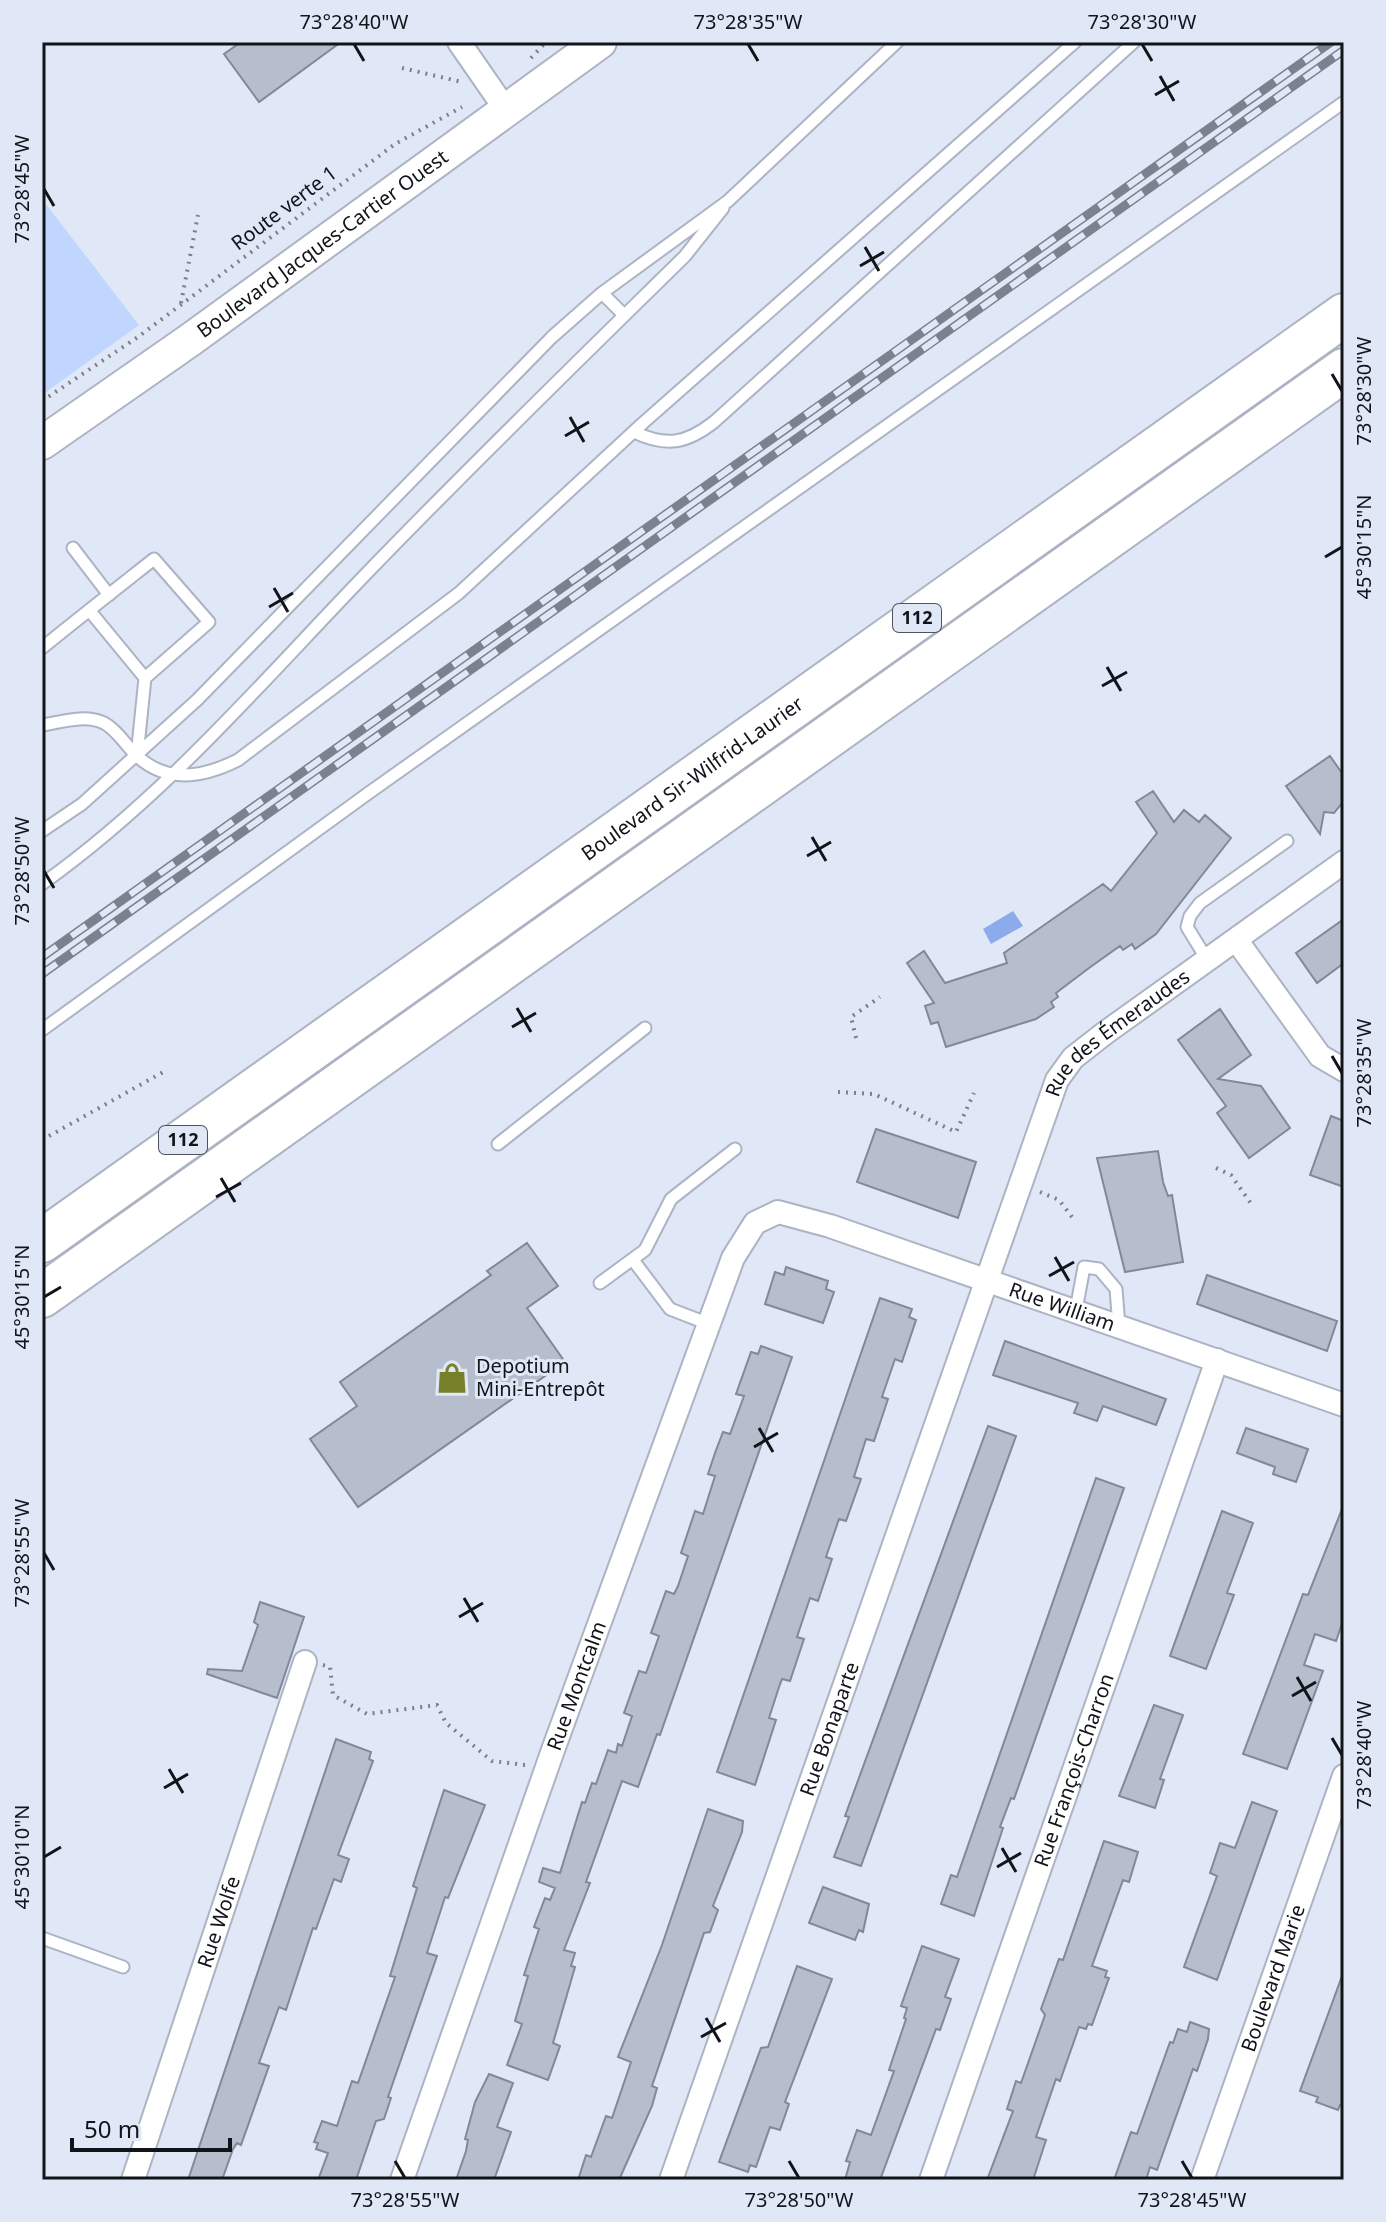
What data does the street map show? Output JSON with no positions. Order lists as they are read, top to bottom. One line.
{"streets":{"highway":["112","Boulevard Sir-Wilfrid-Laurier"],"main road":["Boulevard Jacques-Cartier Ouest"],"street":["Rue des Émeraudes","Rue William","Rue Montcalm","Rue Bonaparte","Rue François-Charron","Rue Wolfe","Boulevard Marie"],"path":["Route verte 1"]},"crossings":[["Route verte 1","Boulevard Jacques-Cartier Ouest"],["Rue des Émeraudes","Rue William"],["Rue des Émeraudes","Rue Bonaparte"],["Rue William","Rue Montcalm"],["Rue William","Rue Bonaparte"],["Rue William","Rue François-Charron"]],"places":{"shop":["Depotium Mini-Entrepôt"]},"scale_bar":"50 m","coordinates":["73°28'40\"W","73°28'35\"W","73°28'30\"W","73°28'45\"W","45°30'15\"N","73°28'50\"W","73°28'55\"W","45°30'10\"N"]}
